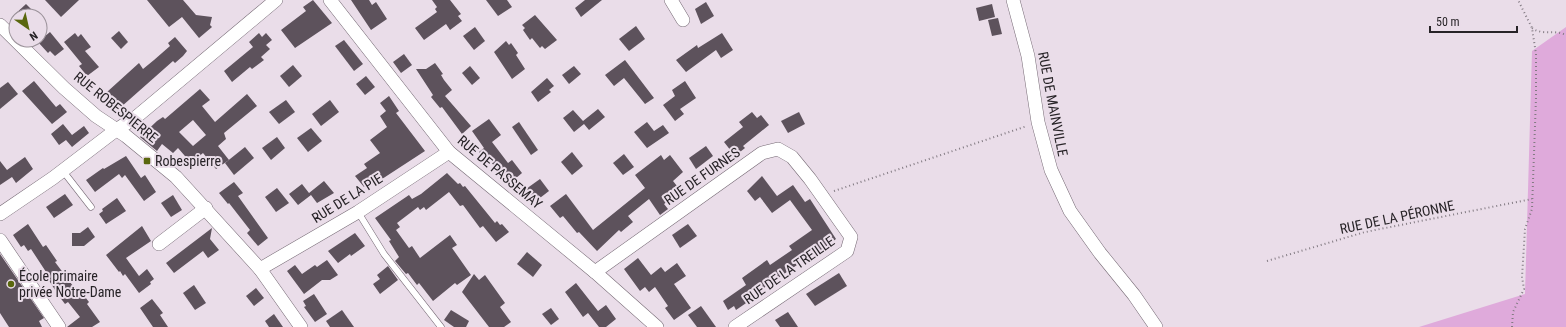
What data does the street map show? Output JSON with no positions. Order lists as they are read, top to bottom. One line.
{"streets":{"street":["RUE DE MAINVILLE","RUE ROBESPIERRE","RUE DE PASSEMAY","RUE DE FURNES","RUE DE LA PIE","RUE DE LA TREILLE"],"path":["RUE DE LA PÉRONNE"]},"crossings":[["RUE ROBESPIERRE","RUE DE LA PIE"],["RUE DE PASSEMAY","RUE DE FURNES"],["RUE DE PASSEMAY","RUE DE LA PIE"],["RUE DE FURNES","RUE DE LA TREILLE"]],"places":{"transit":["Robespierre"],"other":["École primaire privée Notre-Dame"]},"scale_bar":"50 m","north":"bottom right"}
